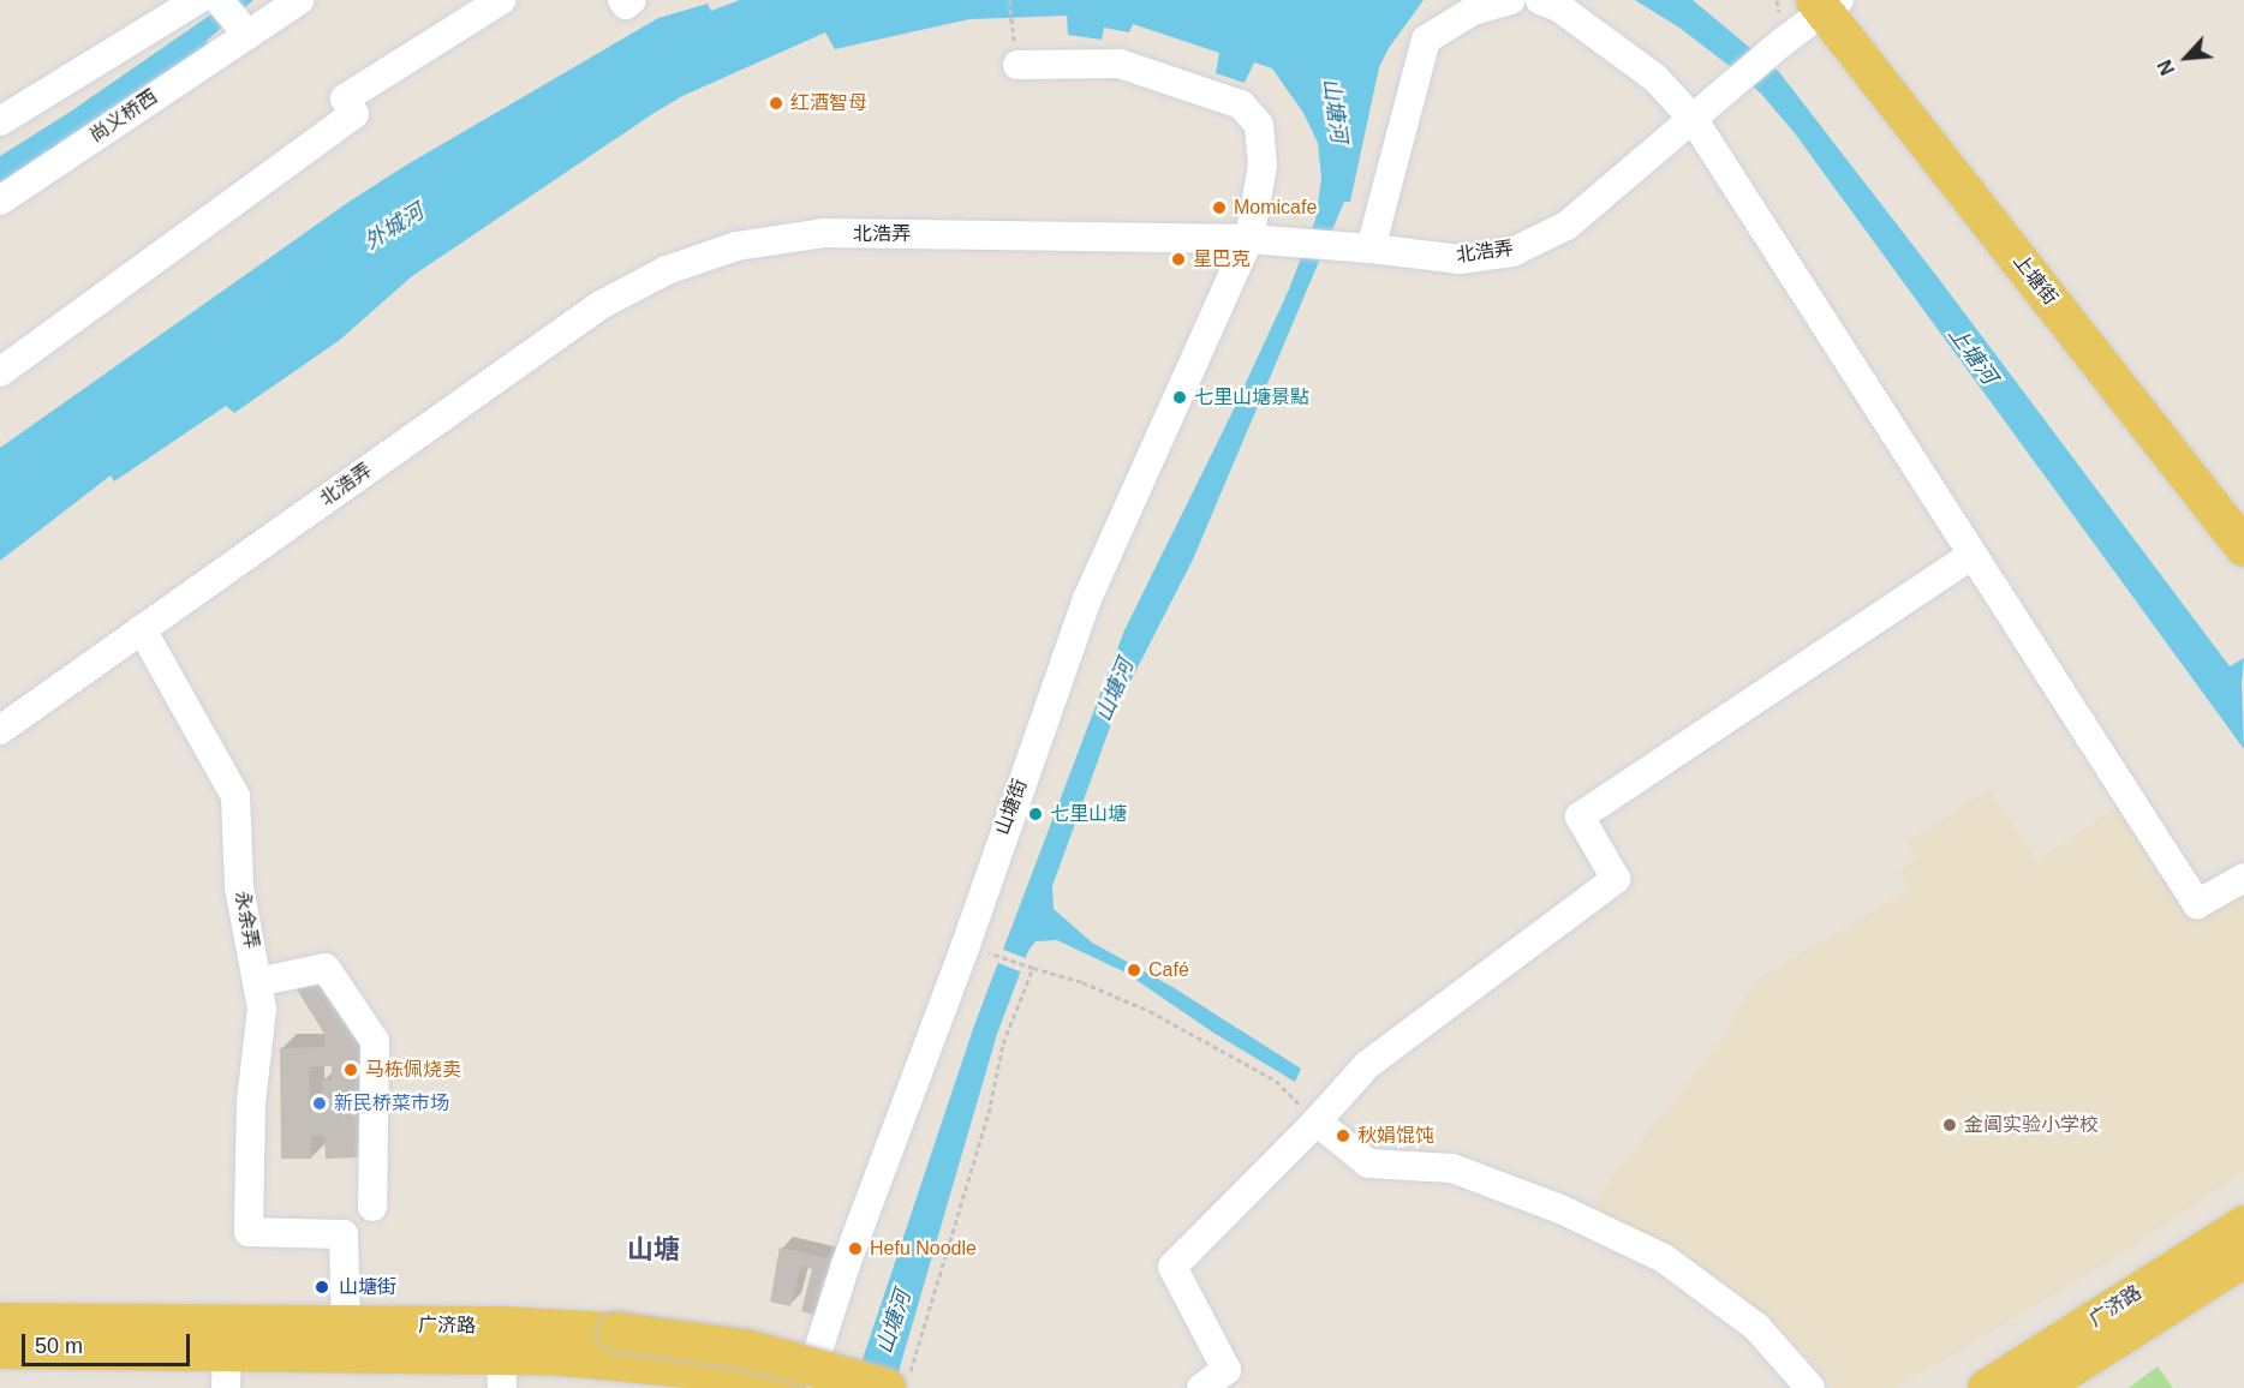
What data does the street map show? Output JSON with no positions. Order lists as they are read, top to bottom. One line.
{"streets":{"main road":["上塘街","广济路"],"street":["尚义桥西","北浩弄","山塘街","永余弄"]},"crossings":[["北浩弄","上塘街"],["北浩弄","山塘街"],["北浩弄","永余弄"],["永余弄","广济路"]],"districts":["山塘"],"water":["山塘河","外城河","上塘河"],"places":["红酒智母","Momicafe","星巴克","七里山塘景點","七里山塘","Café","马栋佩烧卖","新民桥菜市场","金阊实验小学校","秋娟馄饨","Hefu Noodle","山塘街"],"scale_bar":"50 m","north":"bottom left"}
